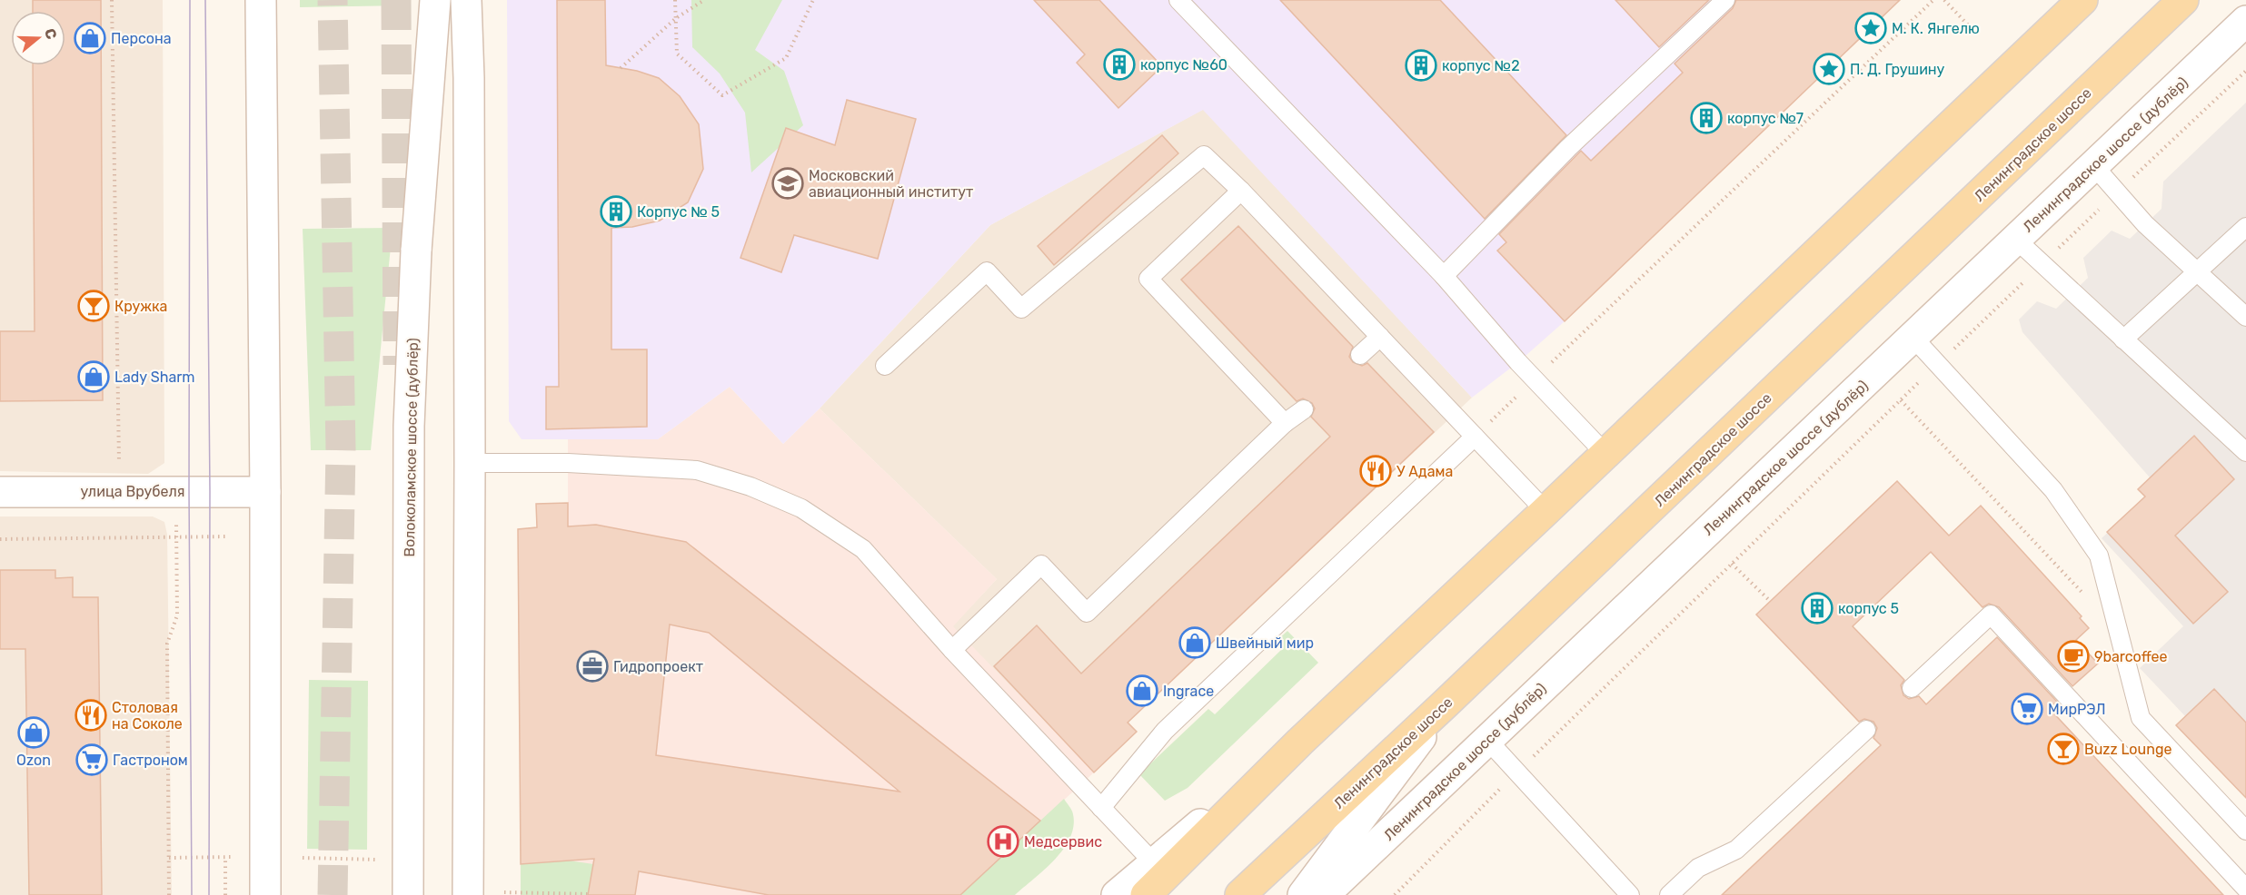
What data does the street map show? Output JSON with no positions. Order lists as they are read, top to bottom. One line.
{"streets":{"main road":["Ленинградское шоссе","Ленинградское шоссе (дублёр)","Волоколамское шоссе (дублёр)","улица Врубеля"]},"places":{"place":["М. К. Янгелю","П. Д. Грушину"],"shop":["Персона","Lady Sharm","Швейный мир","Ingrace","Ozon"],"building":["корпус №60","корпус №2","корпус №7","Корпус № 5","корпус 5"],"school or university":["Московский авиационный институт"],"bar":["Кружка","Buzz Lounge"],"restaurant":["У Адама","Столовая на Соколе"],"cafe":["9barcoffee"],"office":["Гидропроект"],"supermarket":["МирРЭЛ","Гастроном"],"hospital":["Медсервис"]},"north":"right"}
